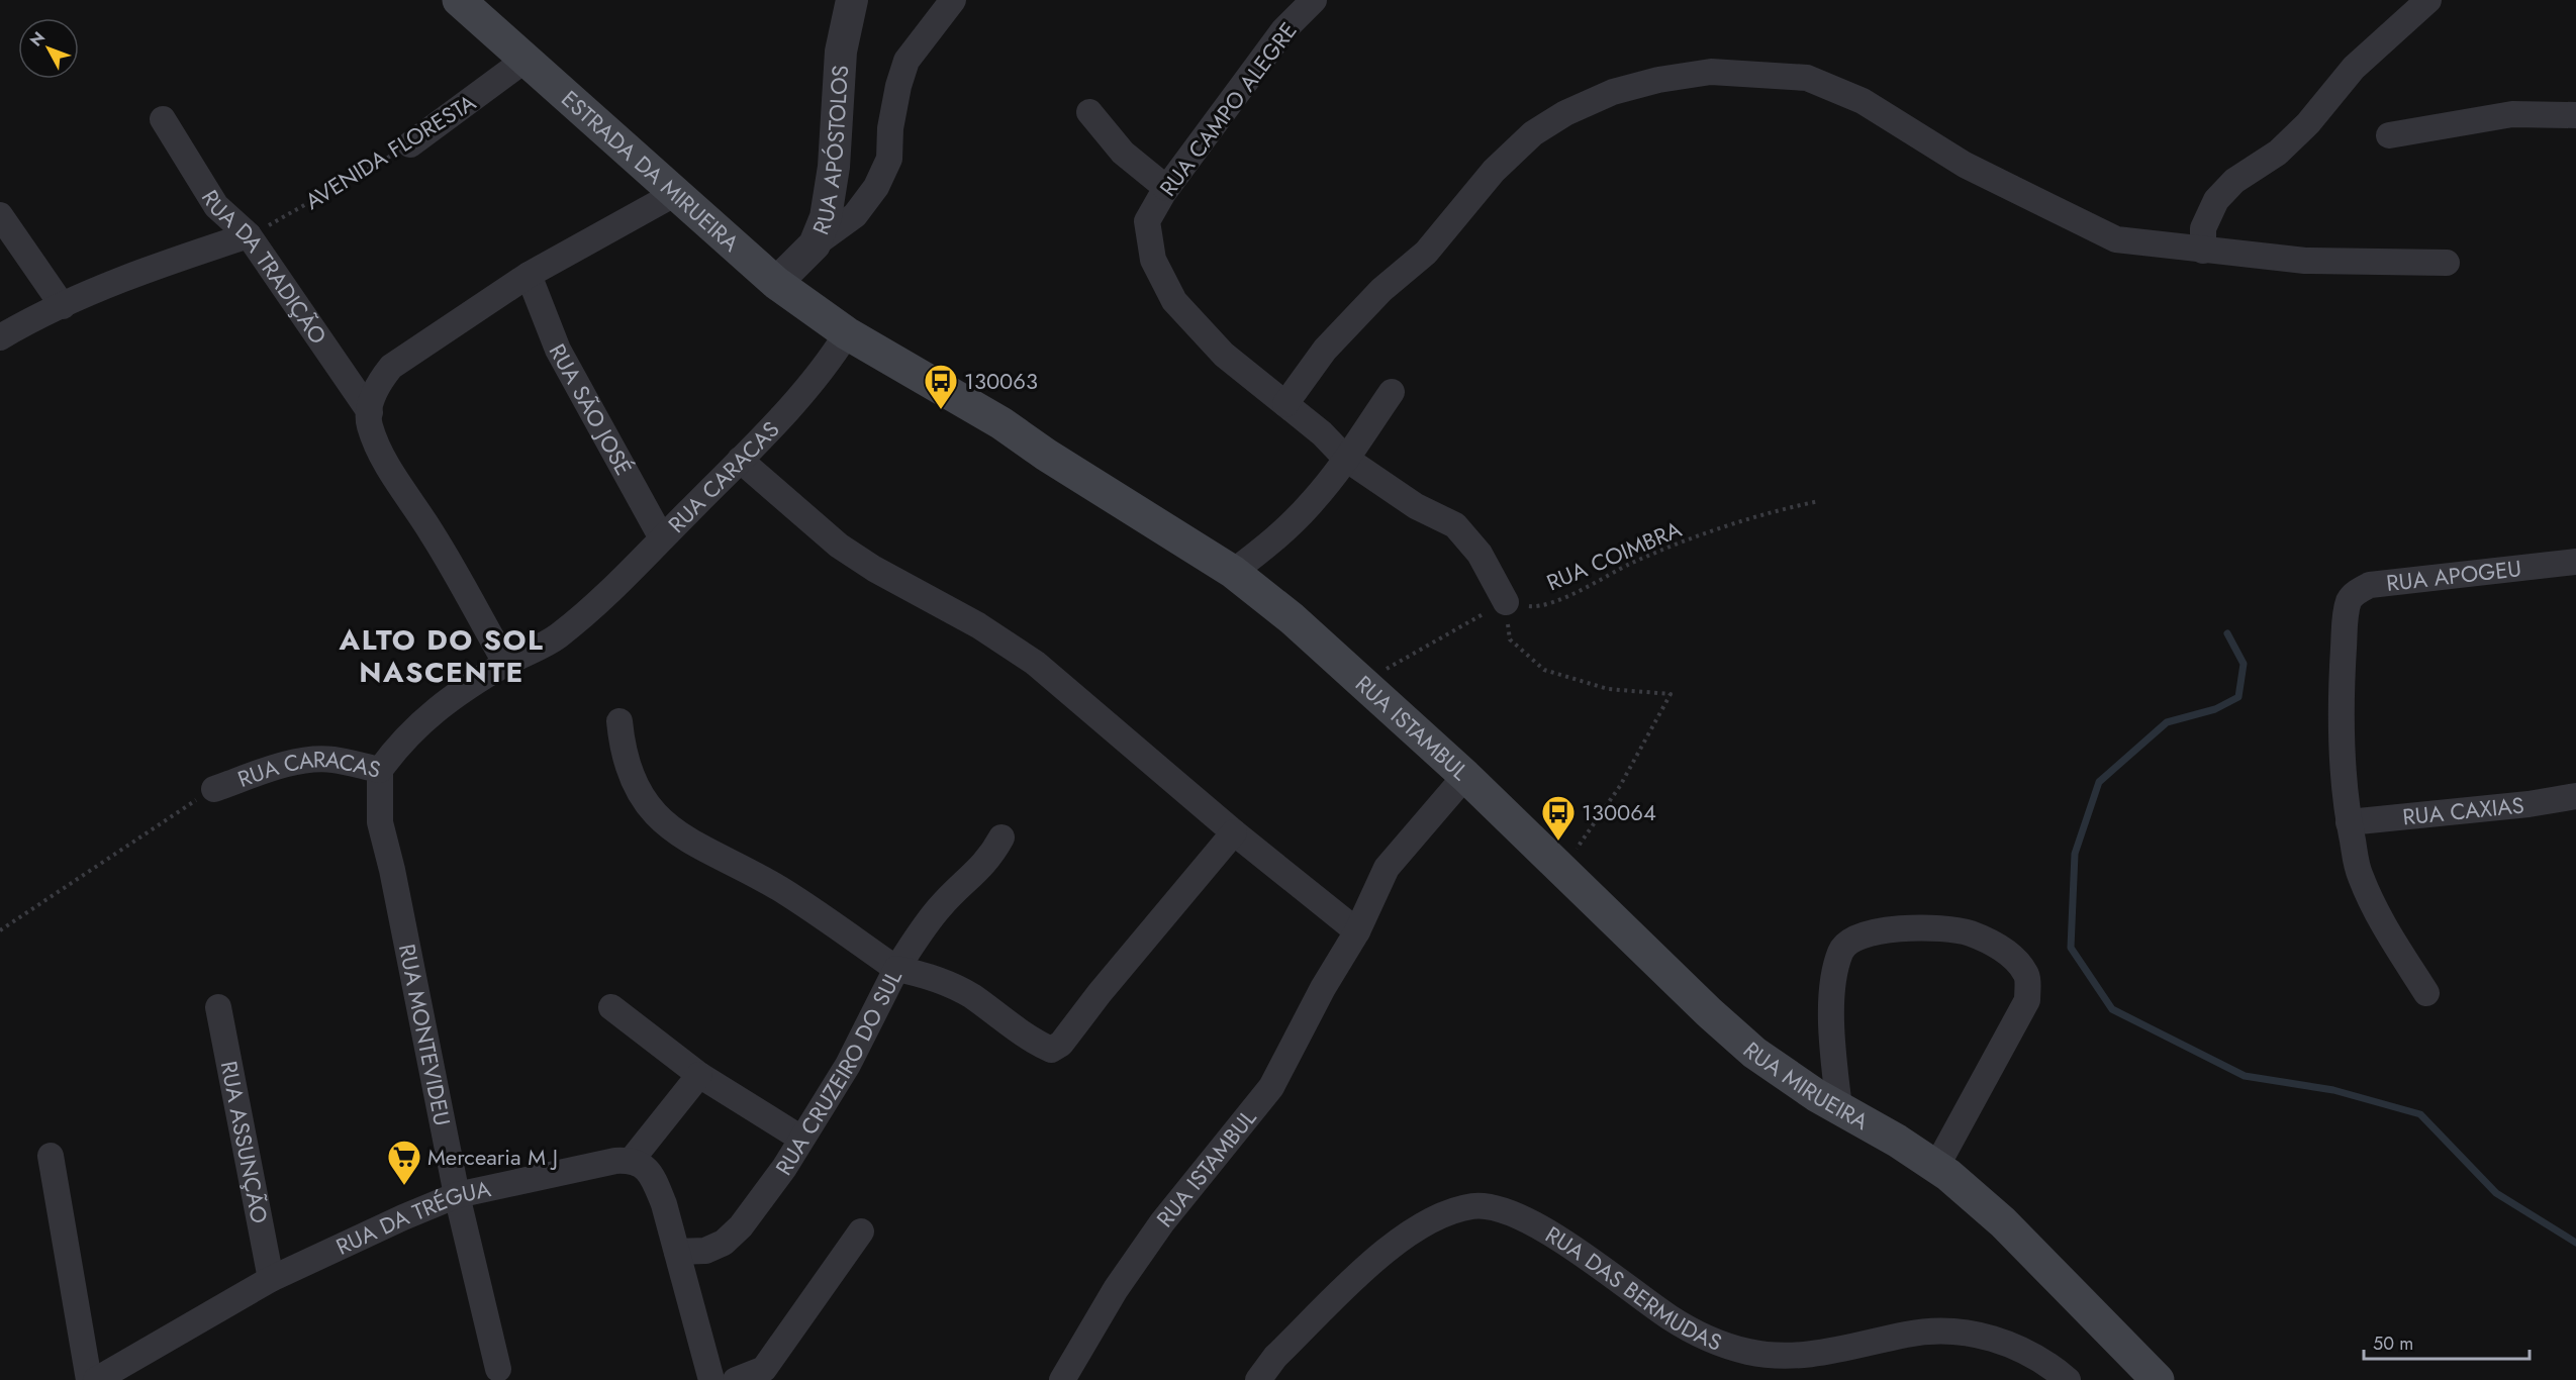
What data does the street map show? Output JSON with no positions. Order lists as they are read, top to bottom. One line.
{"streets":{"main road":["ESTRADA DA MIRUEIRA","RUA ISTAMBUL","RUA MIRUEIRA"],"street":["RUA CAMPO ALEGRE","RUA APÓSTOLOS","AVENIDA FLORESTA","RUA DA TRADIÇÃO","RUA SÃO JOSÉ","RUA CARACAS","RUA APOGEU","RUA CAXIAS","RUA MONTEVIDEU","RUA CRUZEIRO DO SUL","RUA ASSUNÇÃO","RUA DA TRÉGUA","RUA DAS BERMUDAS"],"path":["RUA COIMBRA"]},"crossings":[["RUA APÓSTOLOS","ESTRADA DA MIRUEIRA"],["AVENIDA FLORESTA","ESTRADA DA MIRUEIRA"],["AVENIDA FLORESTA","RUA DA TRADIÇÃO"],["ESTRADA DA MIRUEIRA","RUA CARACAS"],["ESTRADA DA MIRUEIRA","RUA ISTAMBUL"],["RUA SÃO JOSÉ","RUA CARACAS"],["RUA CARACAS","RUA ISTAMBUL"],["RUA CARACAS","RUA MONTEVIDEU"],["RUA APOGEU","RUA CAXIAS"],["RUA ISTAMBUL","RUA MIRUEIRA"],["RUA MONTEVIDEU","RUA DA TRÉGUA"],["RUA ASSUNÇÃO","RUA DA TRÉGUA"]],"districts":["ALTO DO SOL NASCENTE"],"places":{"bus stop":["130063","130064"],"supermarket":["Mercearia M J"]},"scale_bar":"50 m","north":"top left"}
